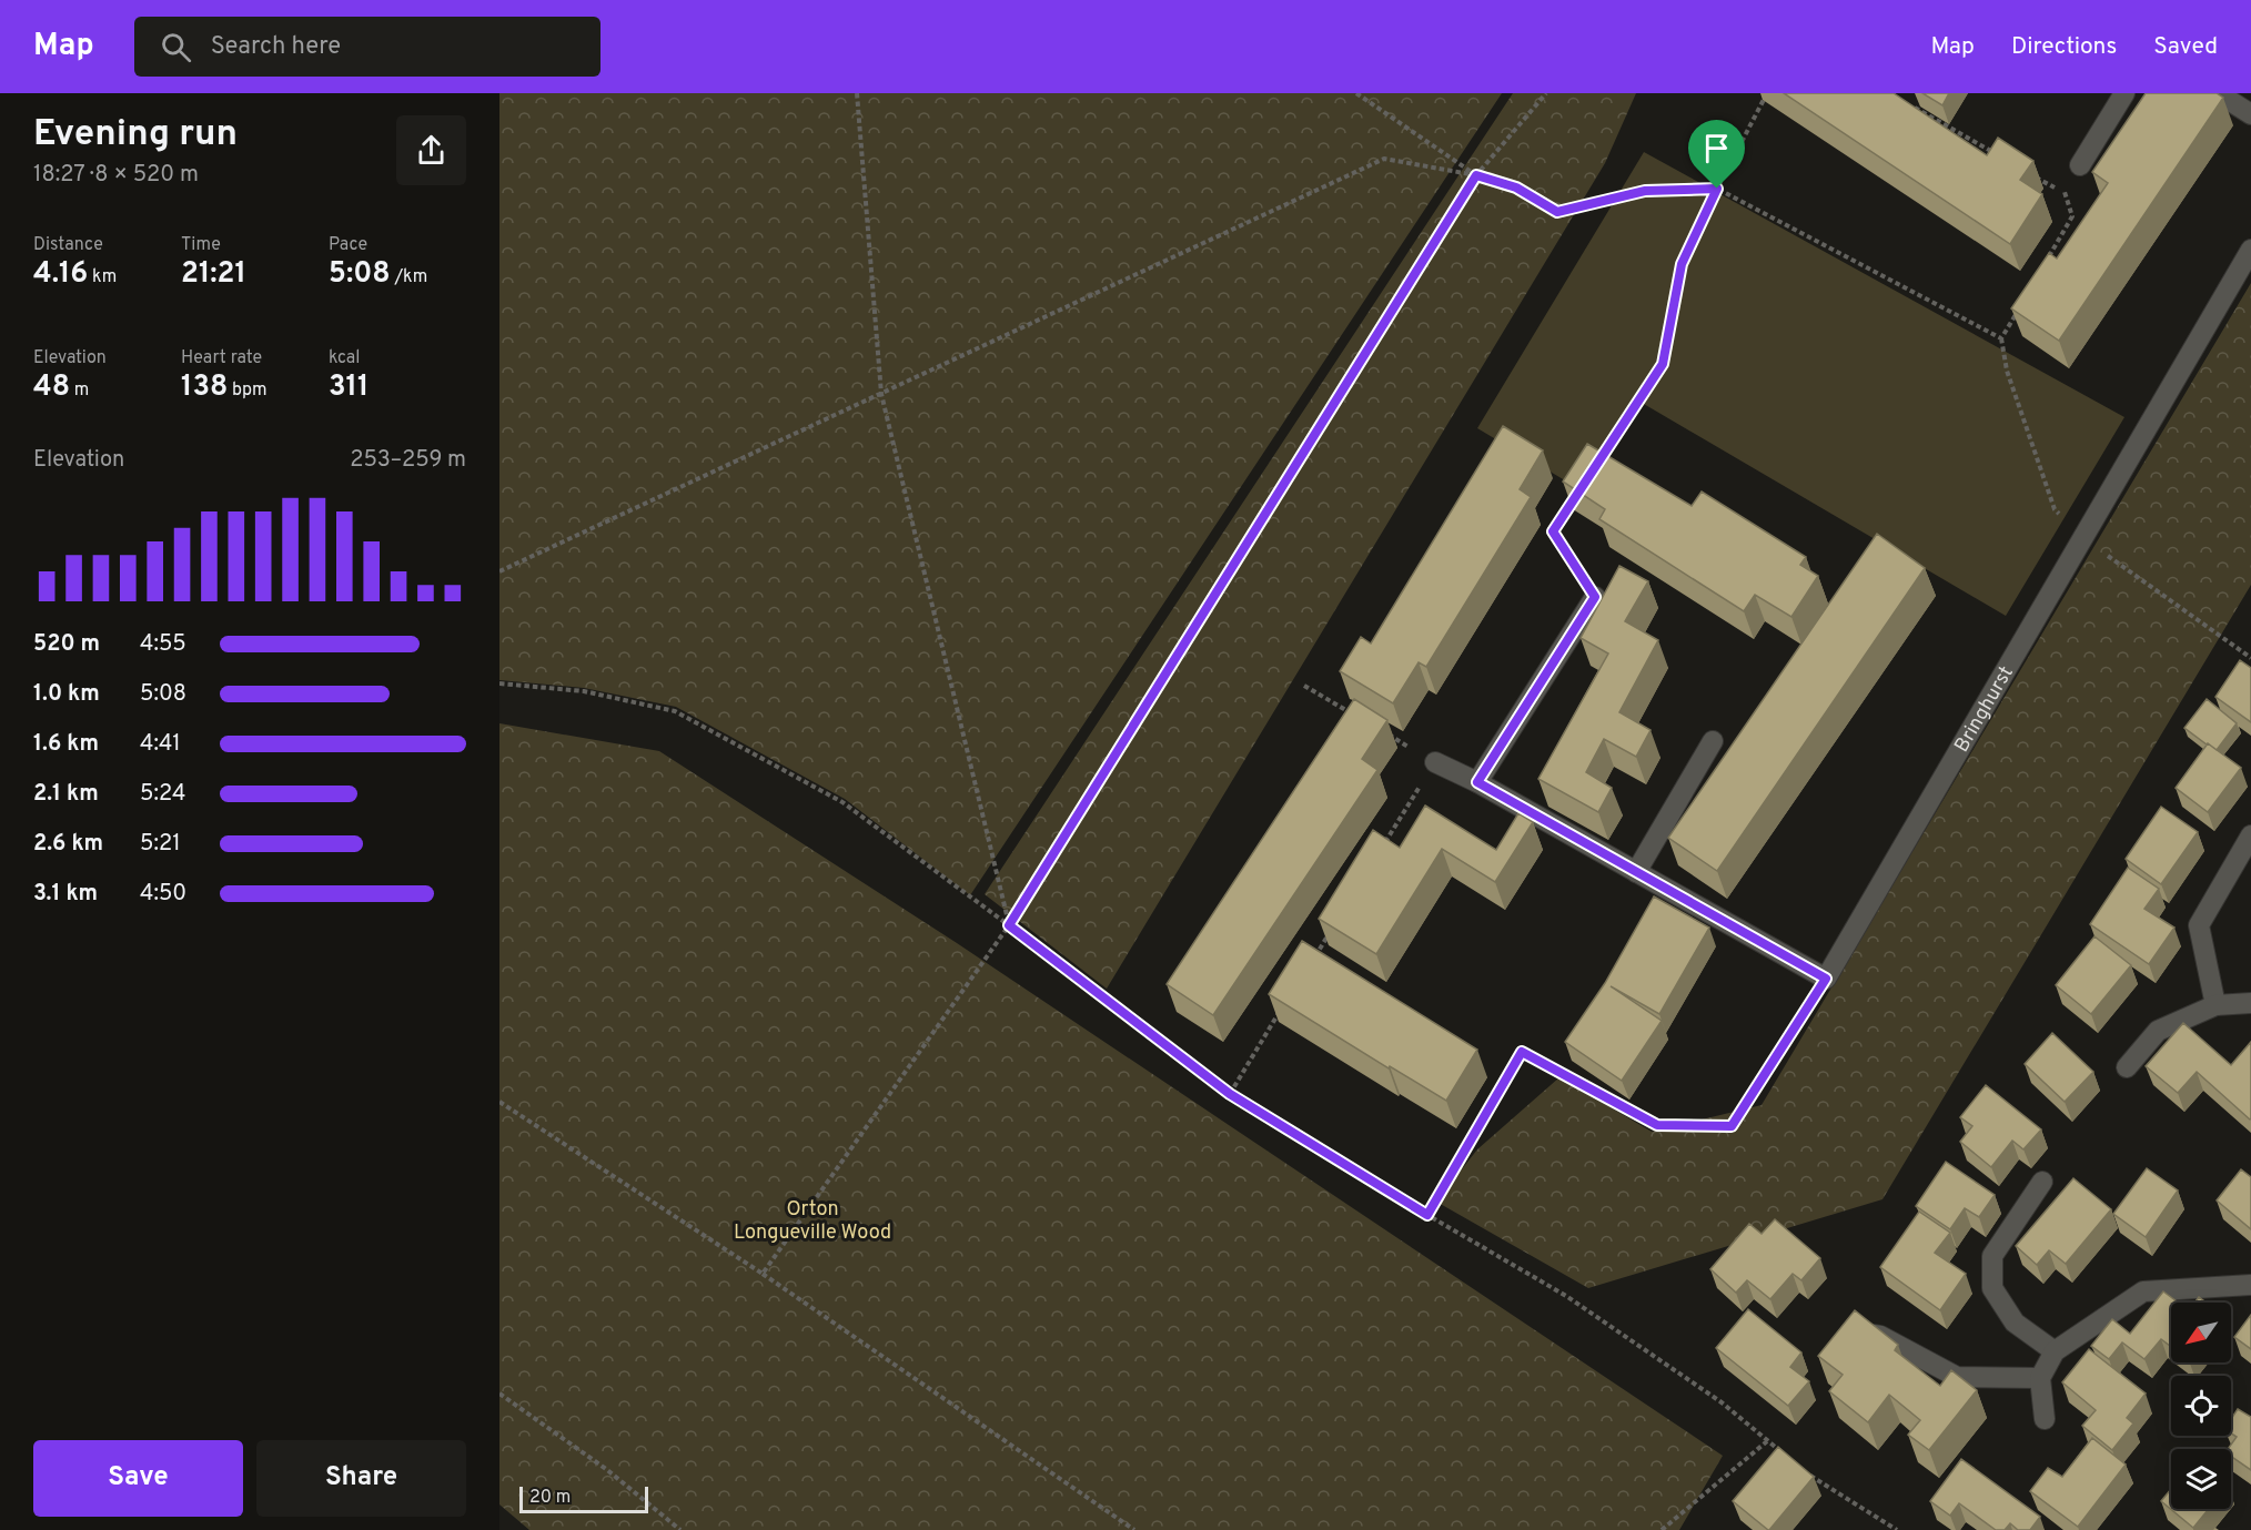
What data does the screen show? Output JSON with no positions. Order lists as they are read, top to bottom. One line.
{"streets":{"street":["Bringhurst"]},"parks":["Orton Longueville Wood"],"scale_bar":"20 m","north":"bottom left","page":{"header":"Map","search":"Search here","nav":["Map","Directions","Saved"],"heading":["Evening run","18:27 · 8 × 520 m"],"stats":[["Distance","4.16 km"],["Time","21:21"],["Pace","5:08 /km"],["Elevation","48 m"],["Heart rate","138 bpm"],["kcal","311"]],"chart":["Elevation","253–259 m"],"list":[{"name":"520 m","note":"4:55"},{"name":"1.0 km","note":"5:08"},{"name":"1.6 km","note":"4:41"},{"name":"2.1 km","note":"5:24"},{"name":"2.6 km","note":"5:21"},{"name":"3.1 km","note":"4:50"}],"buttons":["Save","Share"],"scale":"20 m"}}
